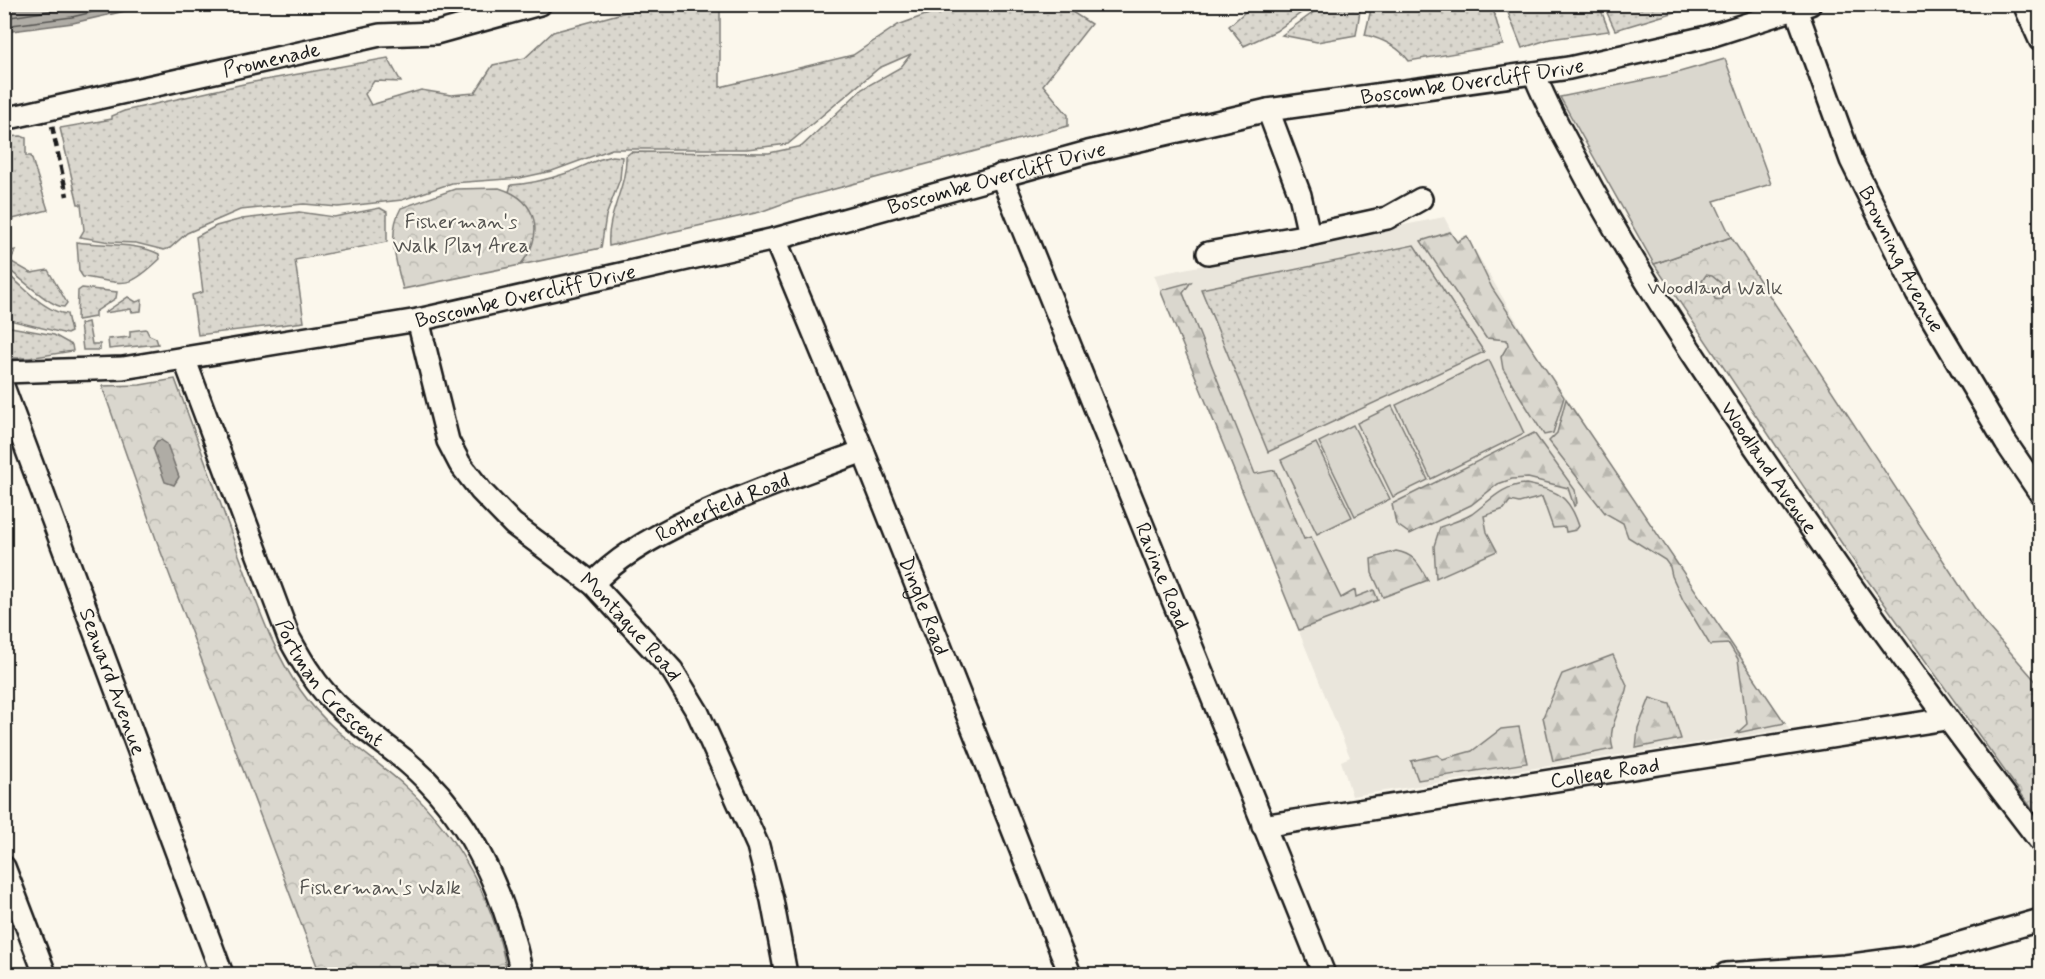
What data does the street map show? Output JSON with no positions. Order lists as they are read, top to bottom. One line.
{"streets":{"street":["Promenade","Boscombe Overcliff Drive","Browning Avenue","Woodland Avenue","Rotherfield Road","Ravine Road","Dingle Road","Montague Road","Portman Crescent","Seaward Avenue","College Road"]},"crossings":[["Boscombe Overcliff Drive","Browning Avenue"],["Boscombe Overcliff Drive","Woodland Avenue"],["Boscombe Overcliff Drive","Ravine Road"],["Boscombe Overcliff Drive","Dingle Road"],["Boscombe Overcliff Drive","Montague Road"],["Boscombe Overcliff Drive","Portman Crescent"],["Woodland Avenue","College Road"],["Rotherfield Road","Dingle Road"],["Rotherfield Road","Montague Road"],["Ravine Road","College Road"]],"parks":["Fisherman's Walk Play Area","Woodland Walk","Fisherman's Walk"]}
